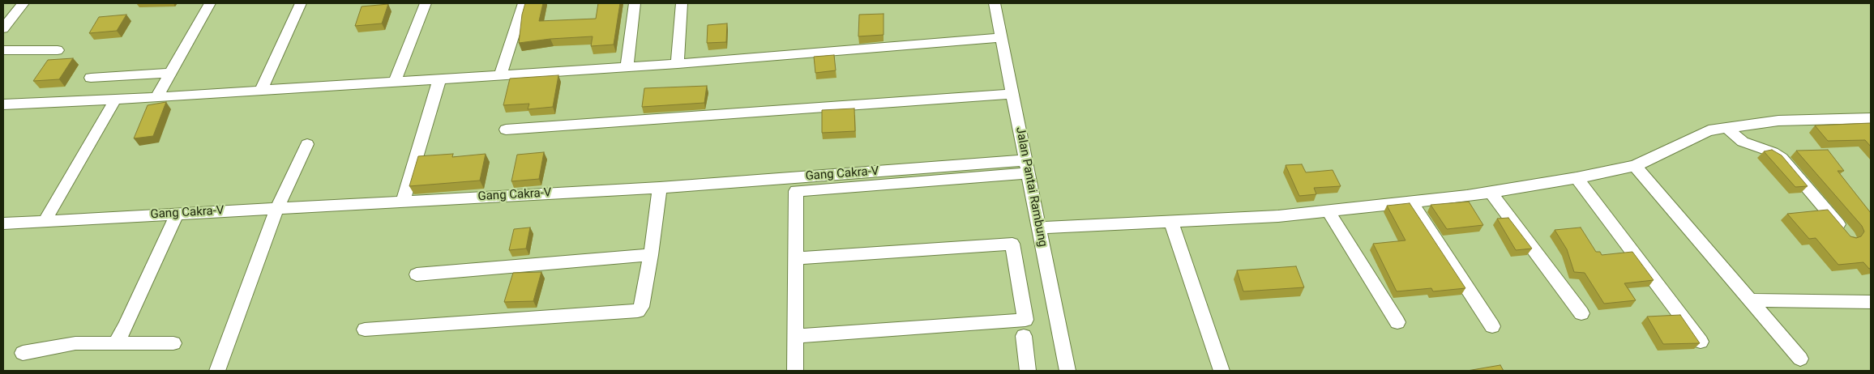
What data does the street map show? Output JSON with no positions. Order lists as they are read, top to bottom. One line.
{"streets":{"street":["Gang Cakra-V","Jalan Pantai Rambung"]},"crossings":[["Gang Cakra-V","Jalan Pantai Rambung"]]}
